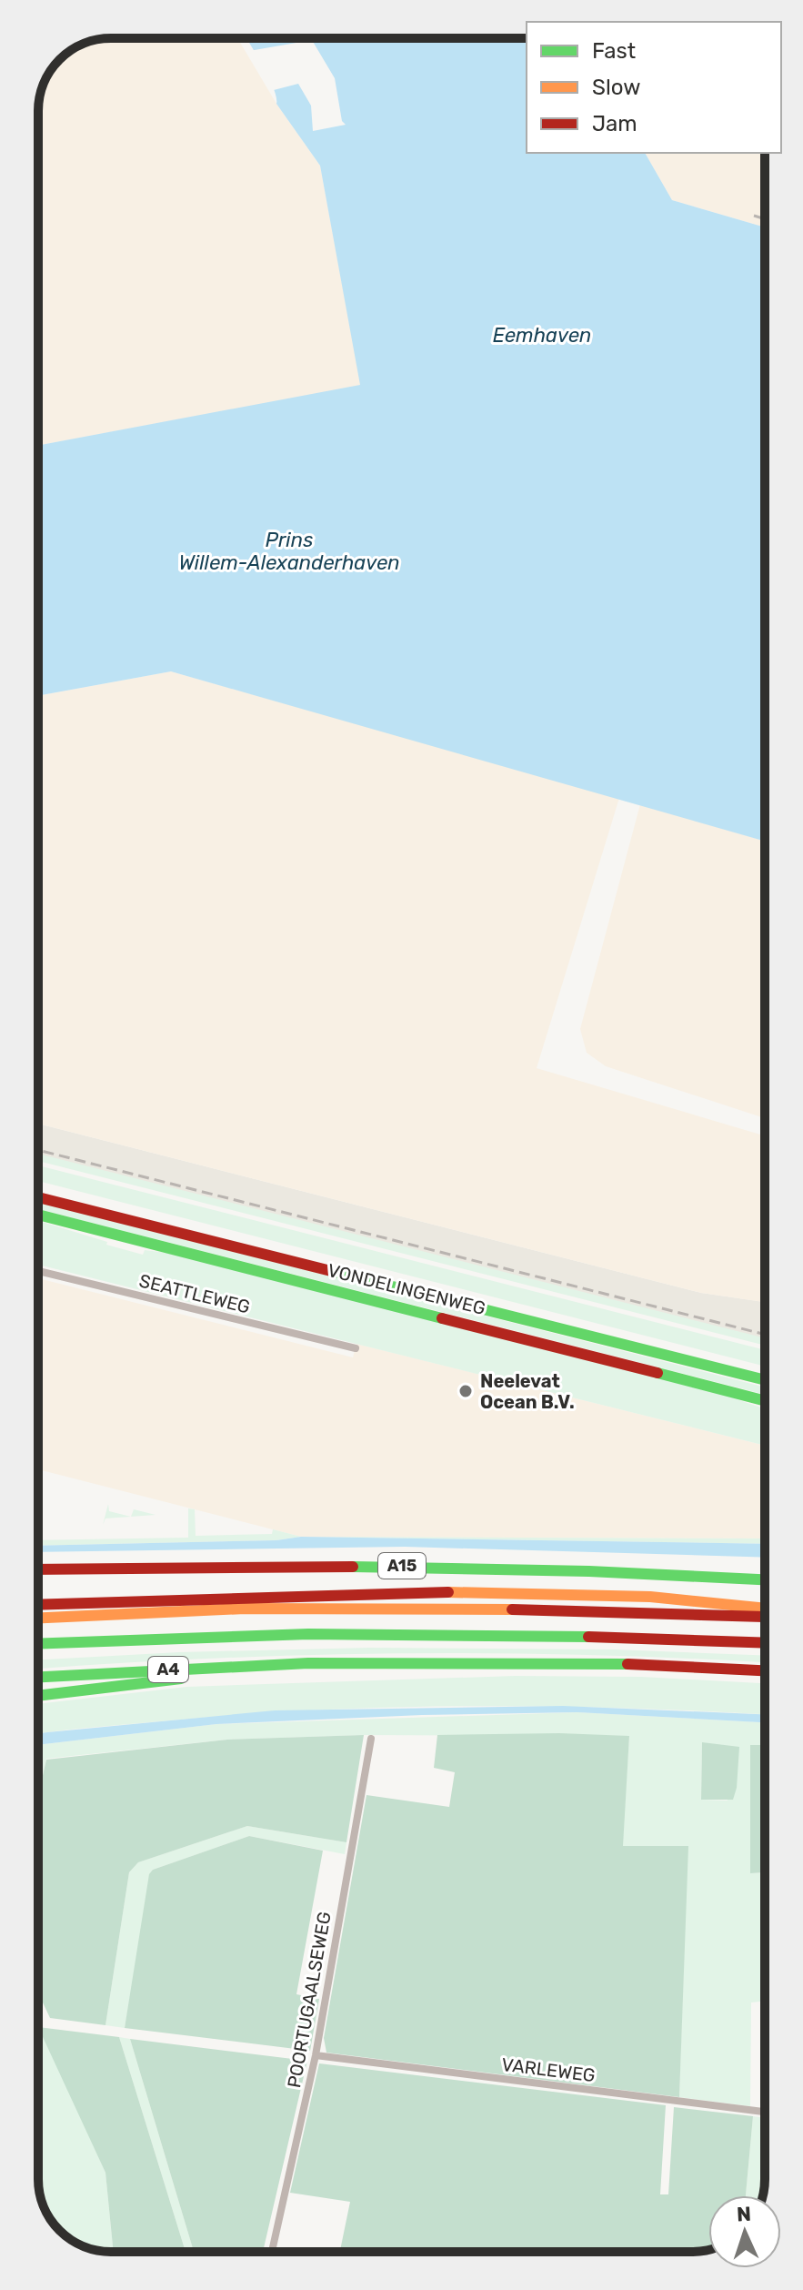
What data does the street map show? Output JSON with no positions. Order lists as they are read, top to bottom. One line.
{"streets":{"main road":["VONDELINGENWEG","A15","A4"],"street":["SEATTLEWEG","POORTUGAALSEWEG","VARLEWEG"]},"crossings":[["POORTUGAALSEWEG","VARLEWEG"]],"water":["Eemhaven","Prins Willem-Alexanderhaven"],"places":["Neelevat Ocean B.V."],"legend":["Fast","Slow","Jam"],"north":"top"}
